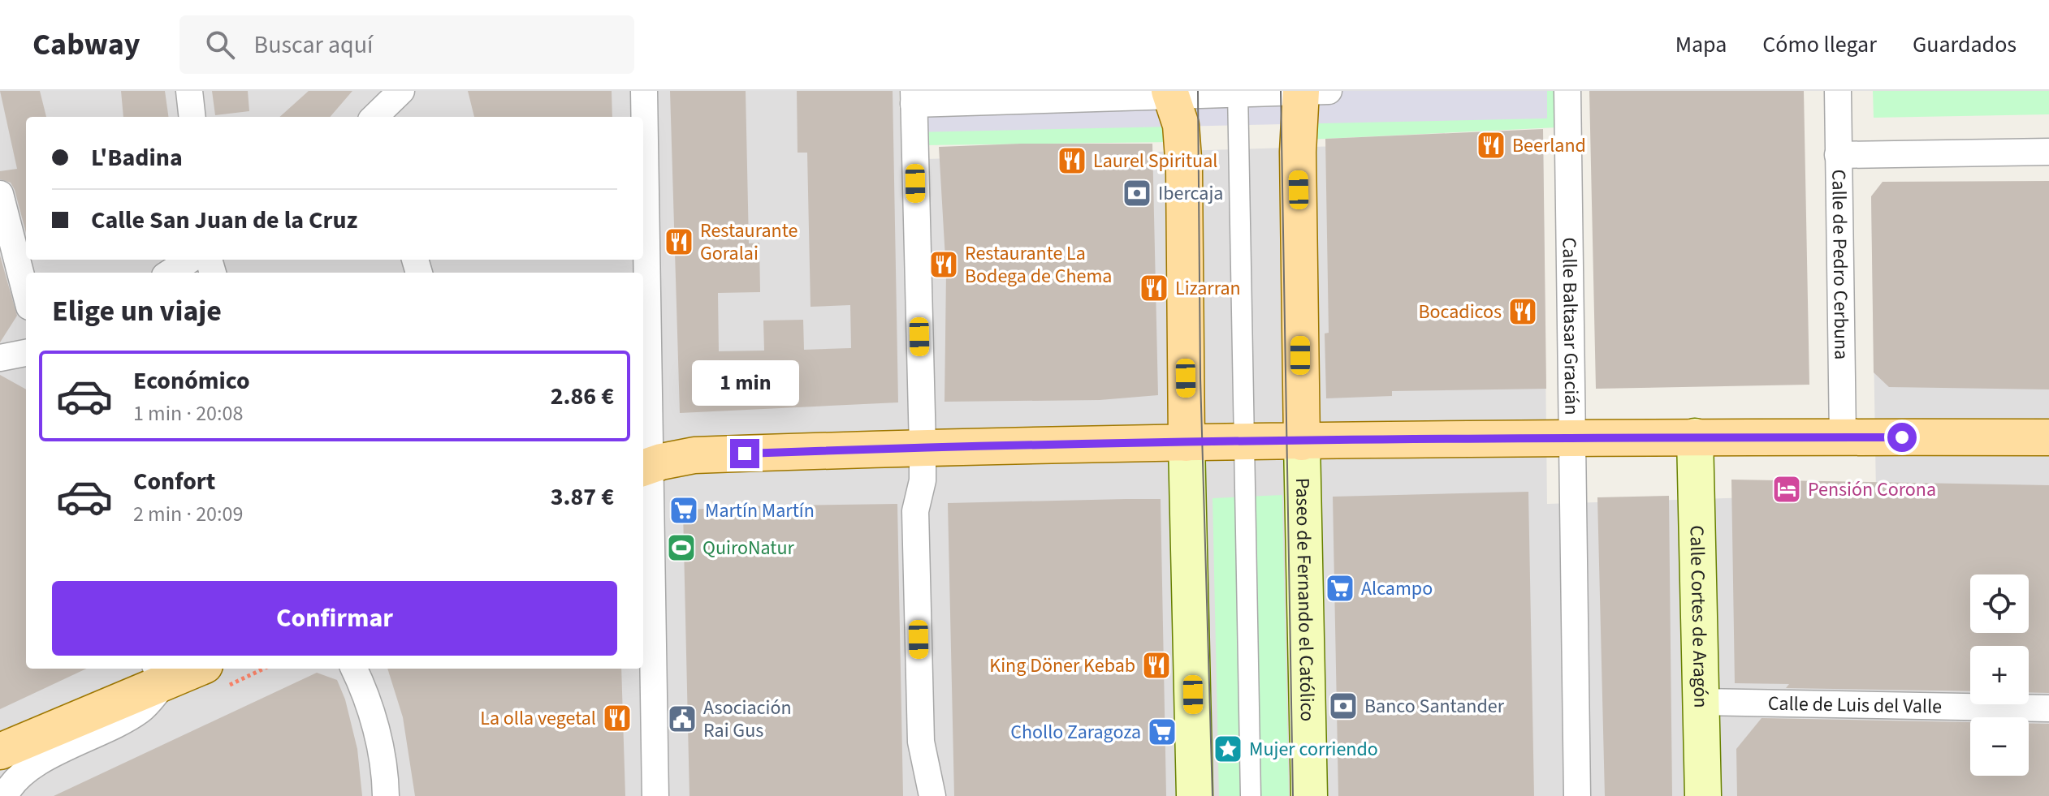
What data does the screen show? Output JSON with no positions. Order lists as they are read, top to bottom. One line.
{"streets":{"main road":["Paseo de Fernando el Católico","Calle Cortes de Aragón"],"street":["Calle de Pedro Cerbuna","Calle Baltasar Gracián","Calle de Luis del Valle"]},"crossings":[["Calle Cortes de Aragón","Calle de Luis del Valle"]],"places":{"restaurant":["Beerland","Laurel Spiritual","Restaurante Goralai","Restaurante La Bodega de Chema","Lizarran","Bocadicos","King Döner Kebab","La olla vegetal"],"bank":["Ibercaja","Banco Santander"],"hotel":["Pensión Corona"],"supermarket":["Martín Martín","Alcampo","Chollo Zaragoza"],"sports":["QuiroNatur"],"public building":["Asociación Rai Gus"],"place":["Mujer corriendo"]},"page":{"header":"Cabway","search":"Buscar aquí","nav":["Mapa","Cómo llegar","Guardados"],"banner":["L'Badina","Calle San Juan de la Cruz"],"heading":"Elige un viaje","list":[{"name":"Económico","note":"1 min · 20:08","value":"2.86 €"},{"name":"Confort","note":"2 min · 20:09","value":"3.87 €"}],"bubble":"1 min","buttons":"Confirmar","map_buttons":["+","−"]}}
